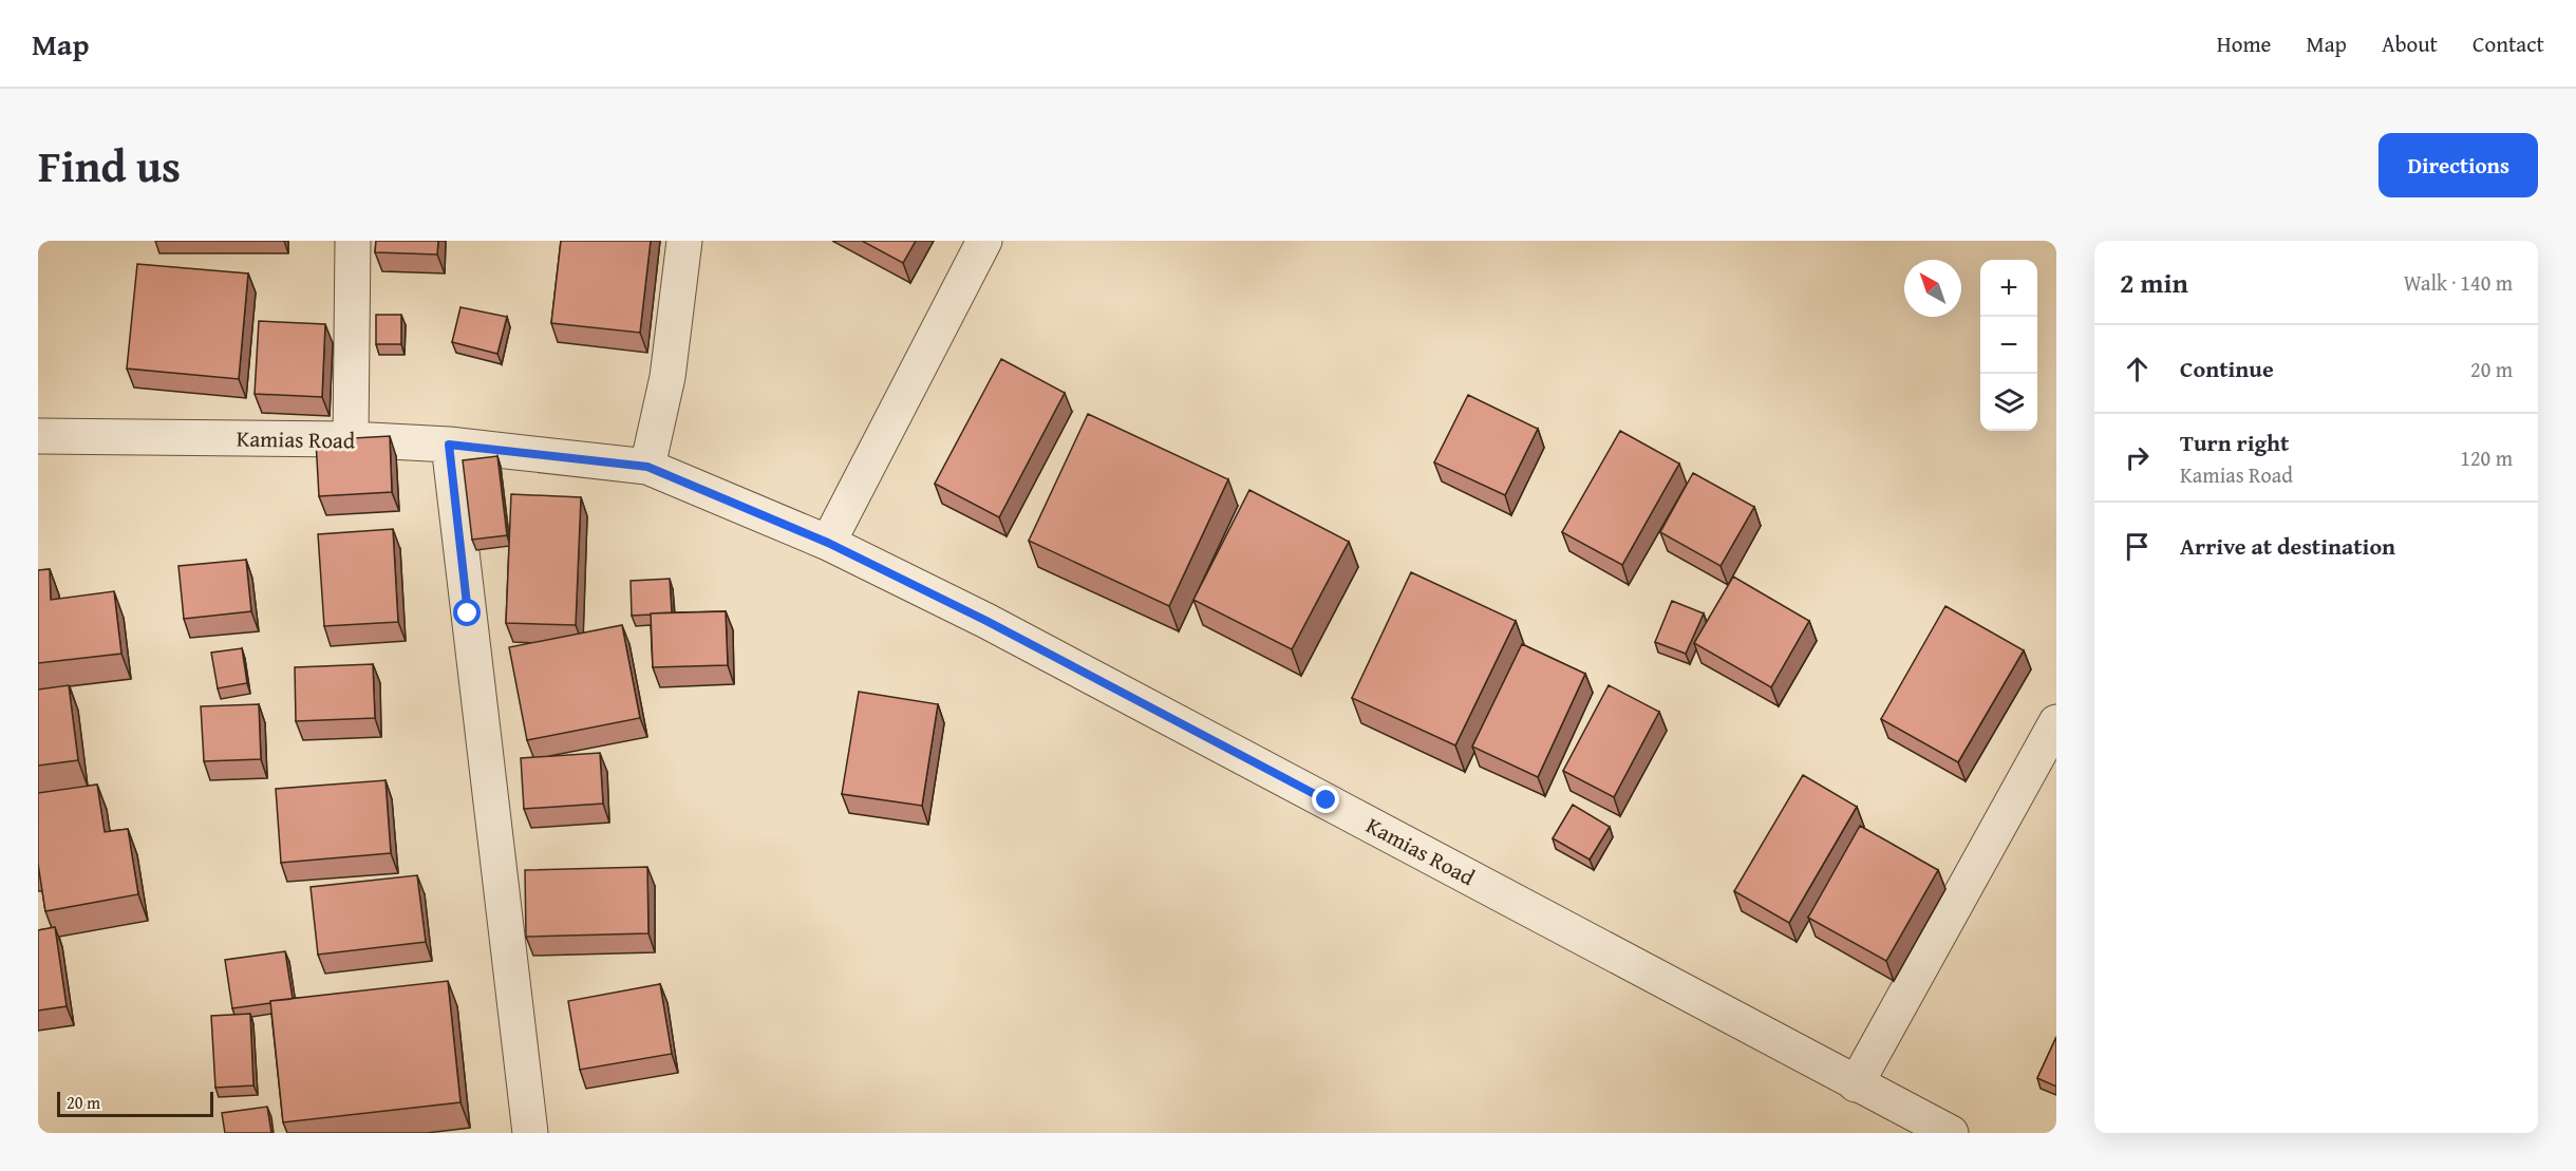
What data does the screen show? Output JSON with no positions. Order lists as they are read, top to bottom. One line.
{"streets":{"street":["Kamias Road"]},"scale_bar":"20 m","north":"top left","page":{"header":"Map","nav":["Home","Map","About","Contact"],"title":"Find us","buttons":"Directions","heading":["2 min","Walk · 140 m"],"map_buttons":["+","−"],"list":[["Continue","20 m"],["Turn right","Kamias Road","120 m"],"Arrive at destination"],"scale":"20 m"}}
